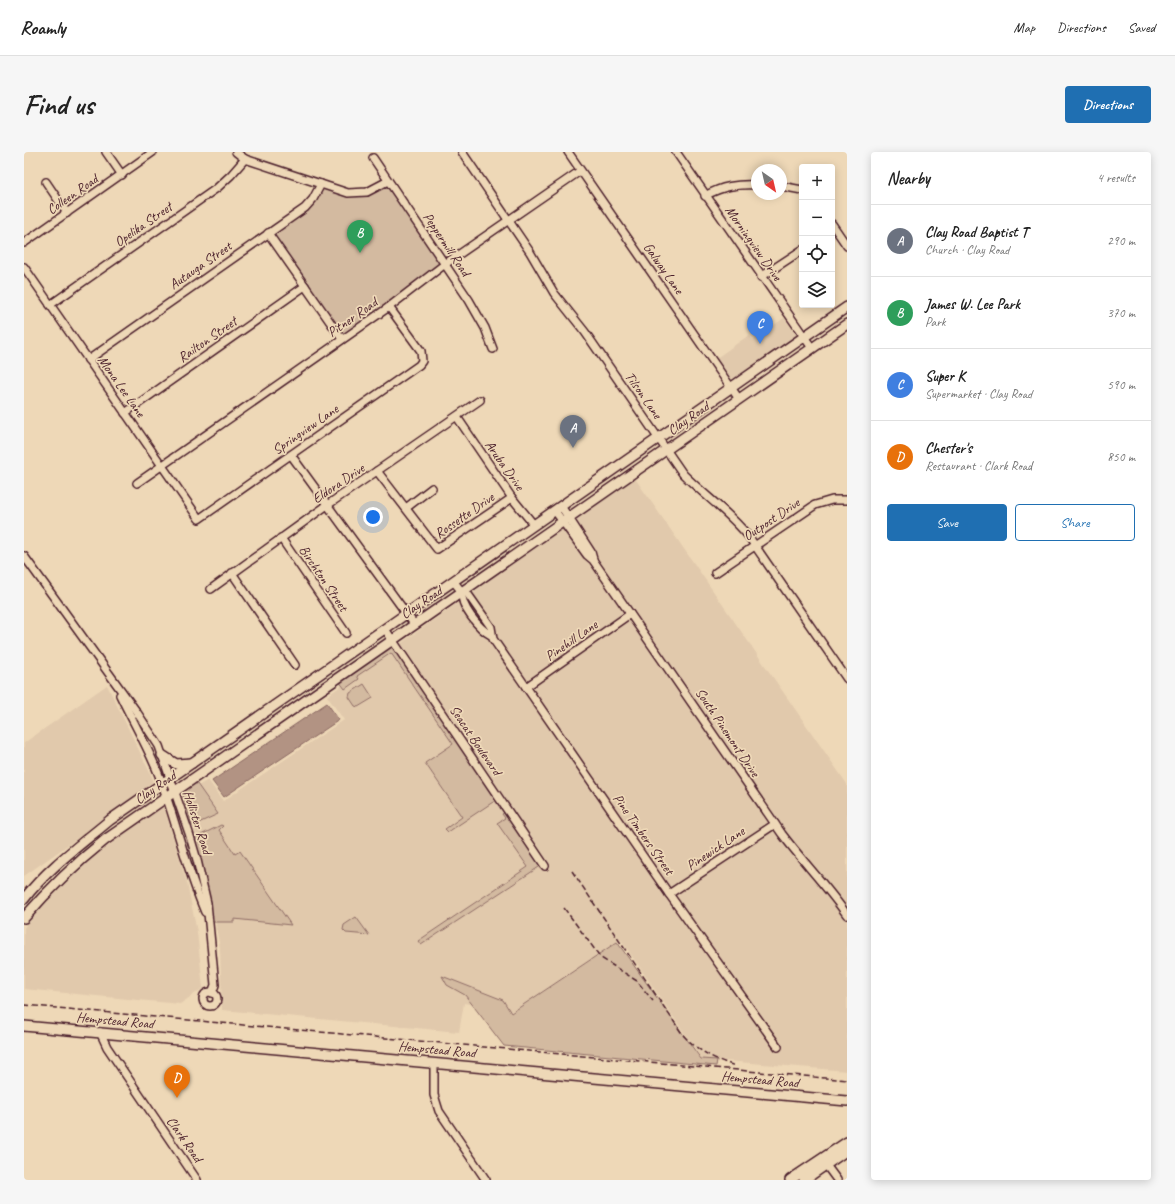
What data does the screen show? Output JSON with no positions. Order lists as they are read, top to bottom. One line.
{"streets":{"main road":["Clay Road","Hempstead Road"],"street":["Colleen Road","Opelika Street","Morningview Drive","Peppermill Road","Autauga Street","Galway Lane","Pitner Road","Railton Street","Mona Lee Lane","Tilson Lane","Springview Lane","Aruba Drive","Eldora Drive","Rossette Drive","Outpost Drive","Birchton Street","Pinehill Lane","South Pinemont Drive","Seacat Boulevard","Hollister Road","Pine Timbers Street","Pinewick Lane","Clark Road"]},"crossings":[["Opelika Street","Mona Lee Lane"],["Morningview Drive","Clay Road"],["Peppermill Road","Pitner Road"],["Autauga Street","Mona Lee Lane"],["Galway Lane","Pitner Road"],["Galway Lane","Clay Road"],["Pitner Road","Mona Lee Lane"],["Pitner Road","Tilson Lane"],["Pitner Road","Springview Lane"],["Railton Street","Mona Lee Lane"],["Mona Lee Lane","Springview Lane"],["Tilson Lane","Clay Road"],["Tilson Lane","Outpost Drive"],["Clay Road","Aruba Drive"],["Clay Road","South Pinemont Drive"],["Clay Road","Seacat Boulevard"],["Clay Road","Hollister Road"],["Clay Road","Pine Timbers Street"],["Aruba Drive","Eldora Drive"],["Aruba Drive","Rossette Drive"],["Eldora Drive","Birchton Street"],["Pinehill Lane","South Pinemont Drive"],["Pinehill Lane","Pine Timbers Street"],["South Pinemont Drive","Pinewick Lane"],["Pine Timbers Street","Pinewick Lane"],["Hempstead Road","Clark Road"]],"north":"bottom right","page":{"header":"Roamly","nav":["Map","Directions","Saved"],"buttons":["Directions",["Save","Share"]],"title":"Find us","heading":["Nearby","4 results"],"map_buttons":["+","−"],"list":[{"mark":"A","name":"Clay Road Baptist T","note":"Church · Clay Road","value":"290 m"},{"mark":"B","name":"James W. Lee Park","note":"Park","value":"370 m"},{"mark":"C","name":"Super K","note":"Supermarket · Clay Road","value":"590 m"},{"mark":"D","name":"Chester's","note":"Restaurant · Clark Road","value":"850 m"}],"pins":["B","C","A","D"]}}
